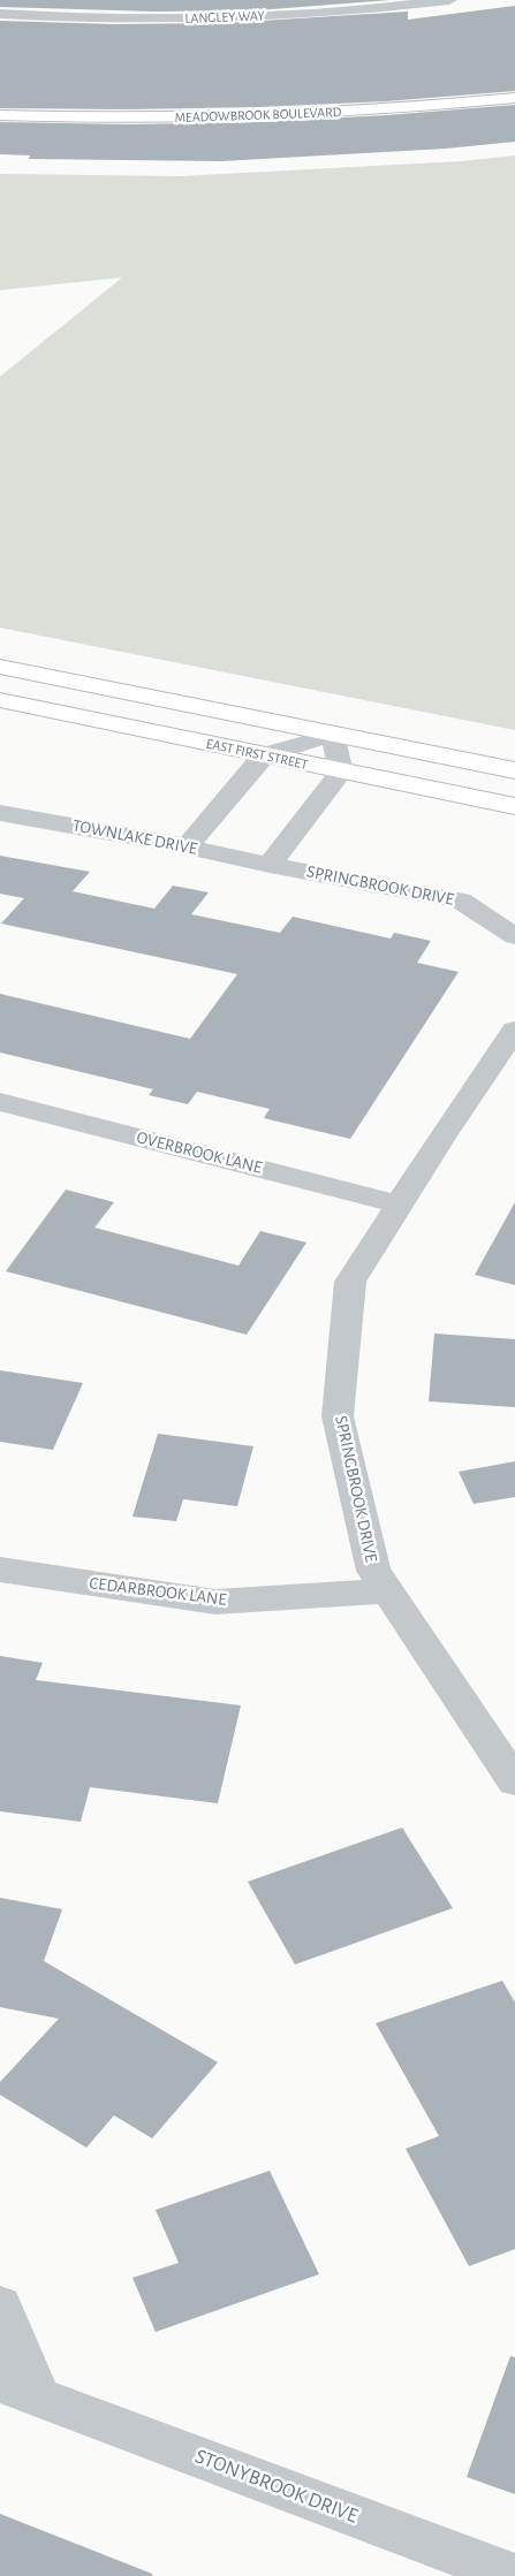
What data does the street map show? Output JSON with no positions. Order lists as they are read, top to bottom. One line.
{"streets":{"main road":["MEADOWBROOK BOULEVARD","EAST FIRST STREET"],"street":["LANGLEY WAY","TOWNLAKE DRIVE","SPRINGBROOK DRIVE","OVERBROOK LANE","CEDARBROOK LANE","STONYBROOK DRIVE"]},"crossings":[["TOWNLAKE DRIVE","SPRINGBROOK DRIVE"],["SPRINGBROOK DRIVE","OVERBROOK LANE"],["SPRINGBROOK DRIVE","CEDARBROOK LANE"]]}
